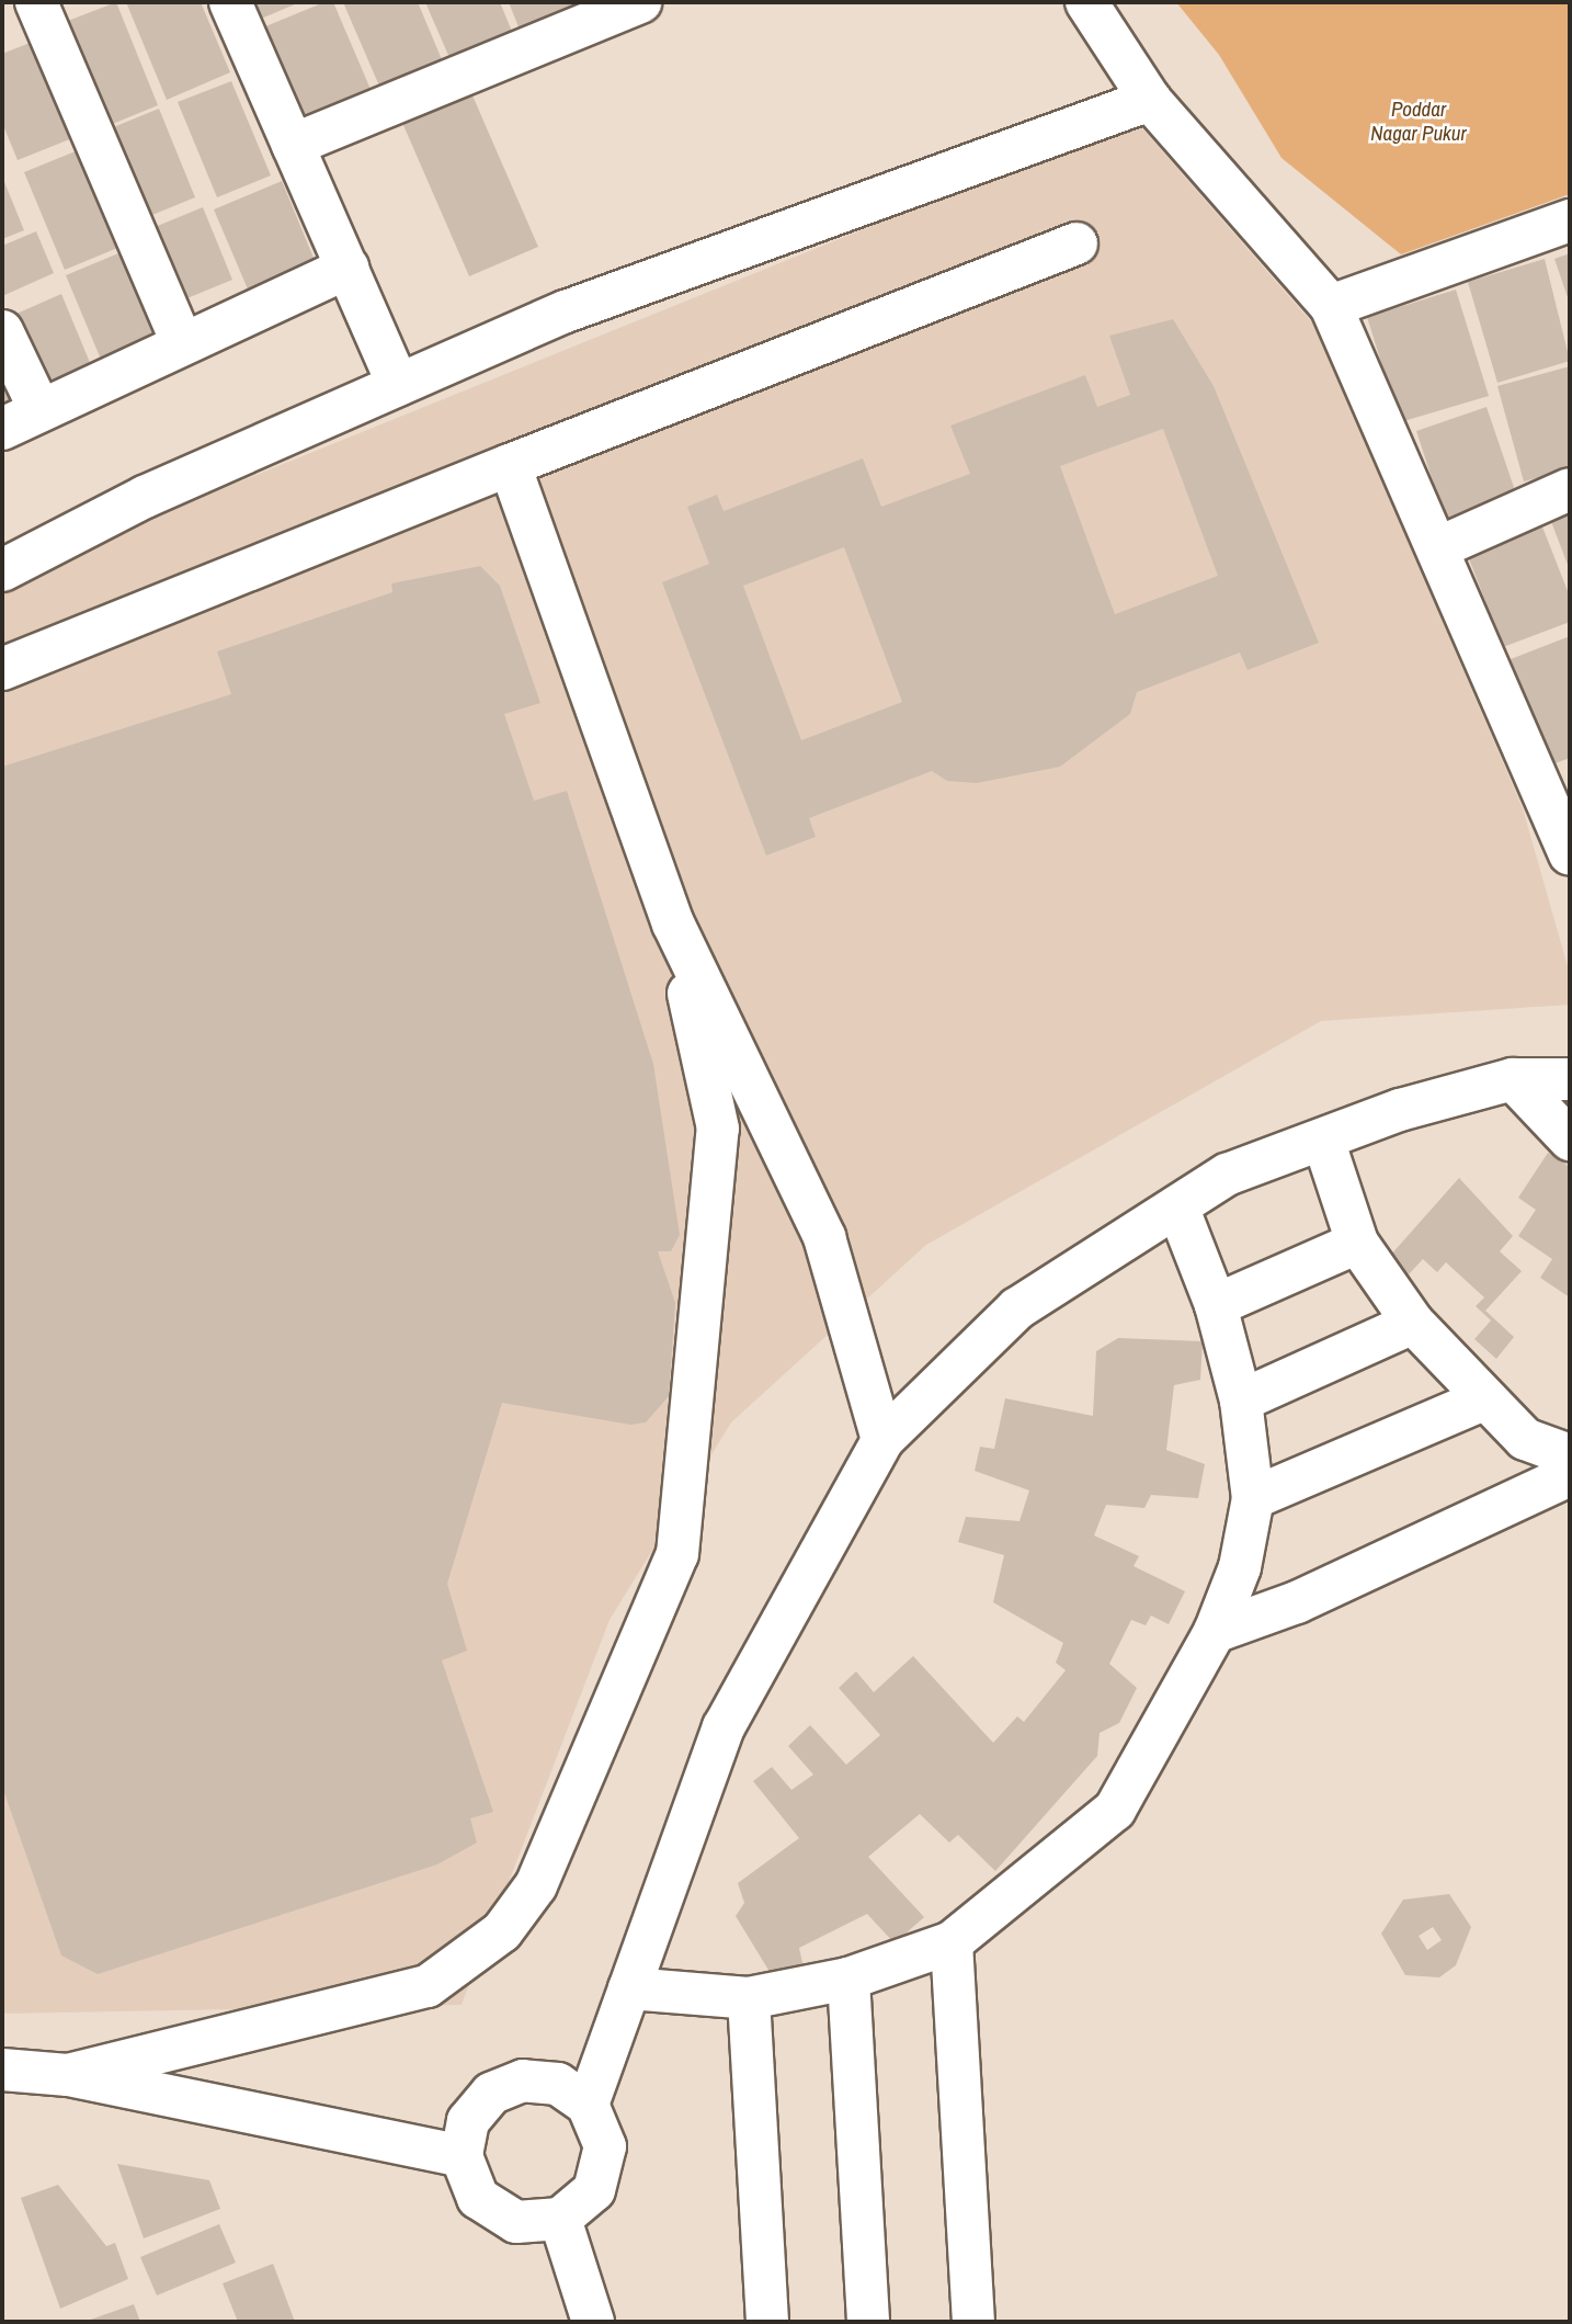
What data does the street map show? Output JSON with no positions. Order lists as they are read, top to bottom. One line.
{"water":["Poddar Nagar Pukur"]}
